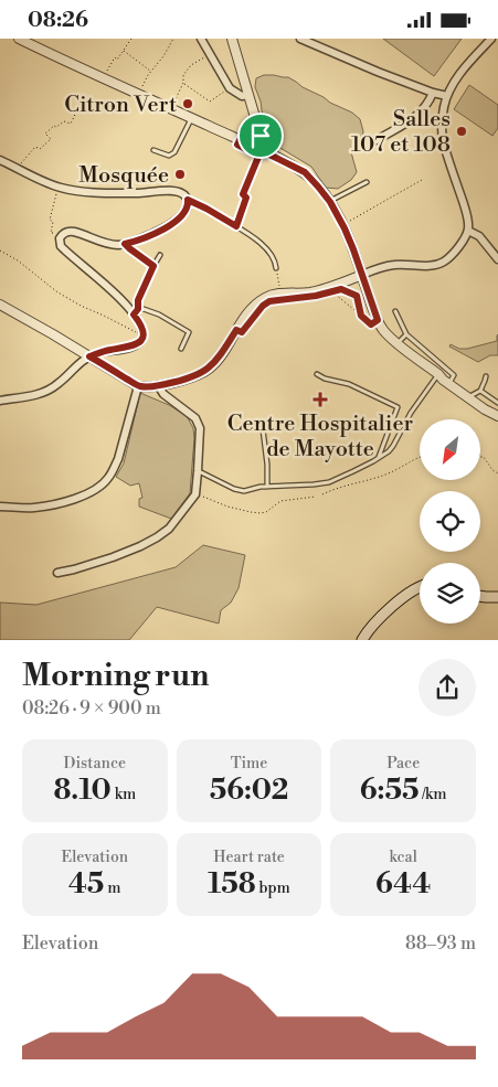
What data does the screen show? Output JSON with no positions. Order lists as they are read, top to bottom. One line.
{"places":{"other":["Citron Vert","Salles 107 et 108","Mosquée"],"health":["Centre Hospitalier de Mayotte"]},"north":"bottom left","page":{"status":"08:26","heading":["Morning run","08:26 · 9 × 900 m"],"stats":[["Distance","8.10 km"],["Time","56:02"],["Pace","6:55 /km"],["Elevation","45 m"],["Heart rate","158 bpm"],["kcal","644"]],"chart":["Elevation","88–93 m"]}}
